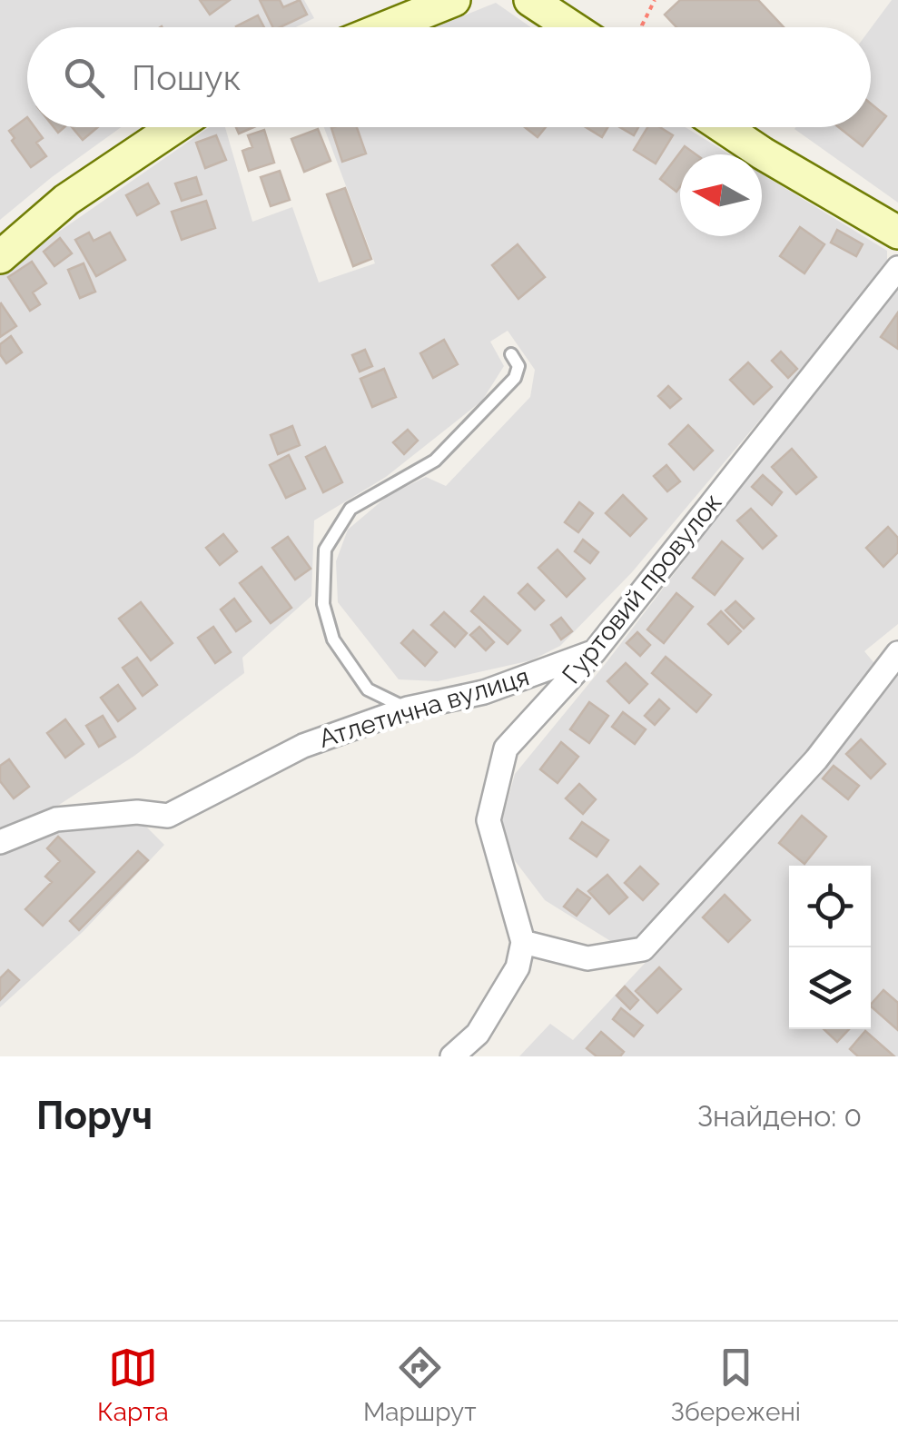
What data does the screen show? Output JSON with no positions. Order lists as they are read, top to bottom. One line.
{"streets":{"street":["Гуртовий провулок","Атлетична вулиця"]},"crossings":[["Гуртовий провулок","Атлетична вулиця"]],"north":"left","page":{"search":"Пошук","heading":["Поруч","Знайдено: 0"],"nav":["Карта","Маршрут","Збережені"]}}
